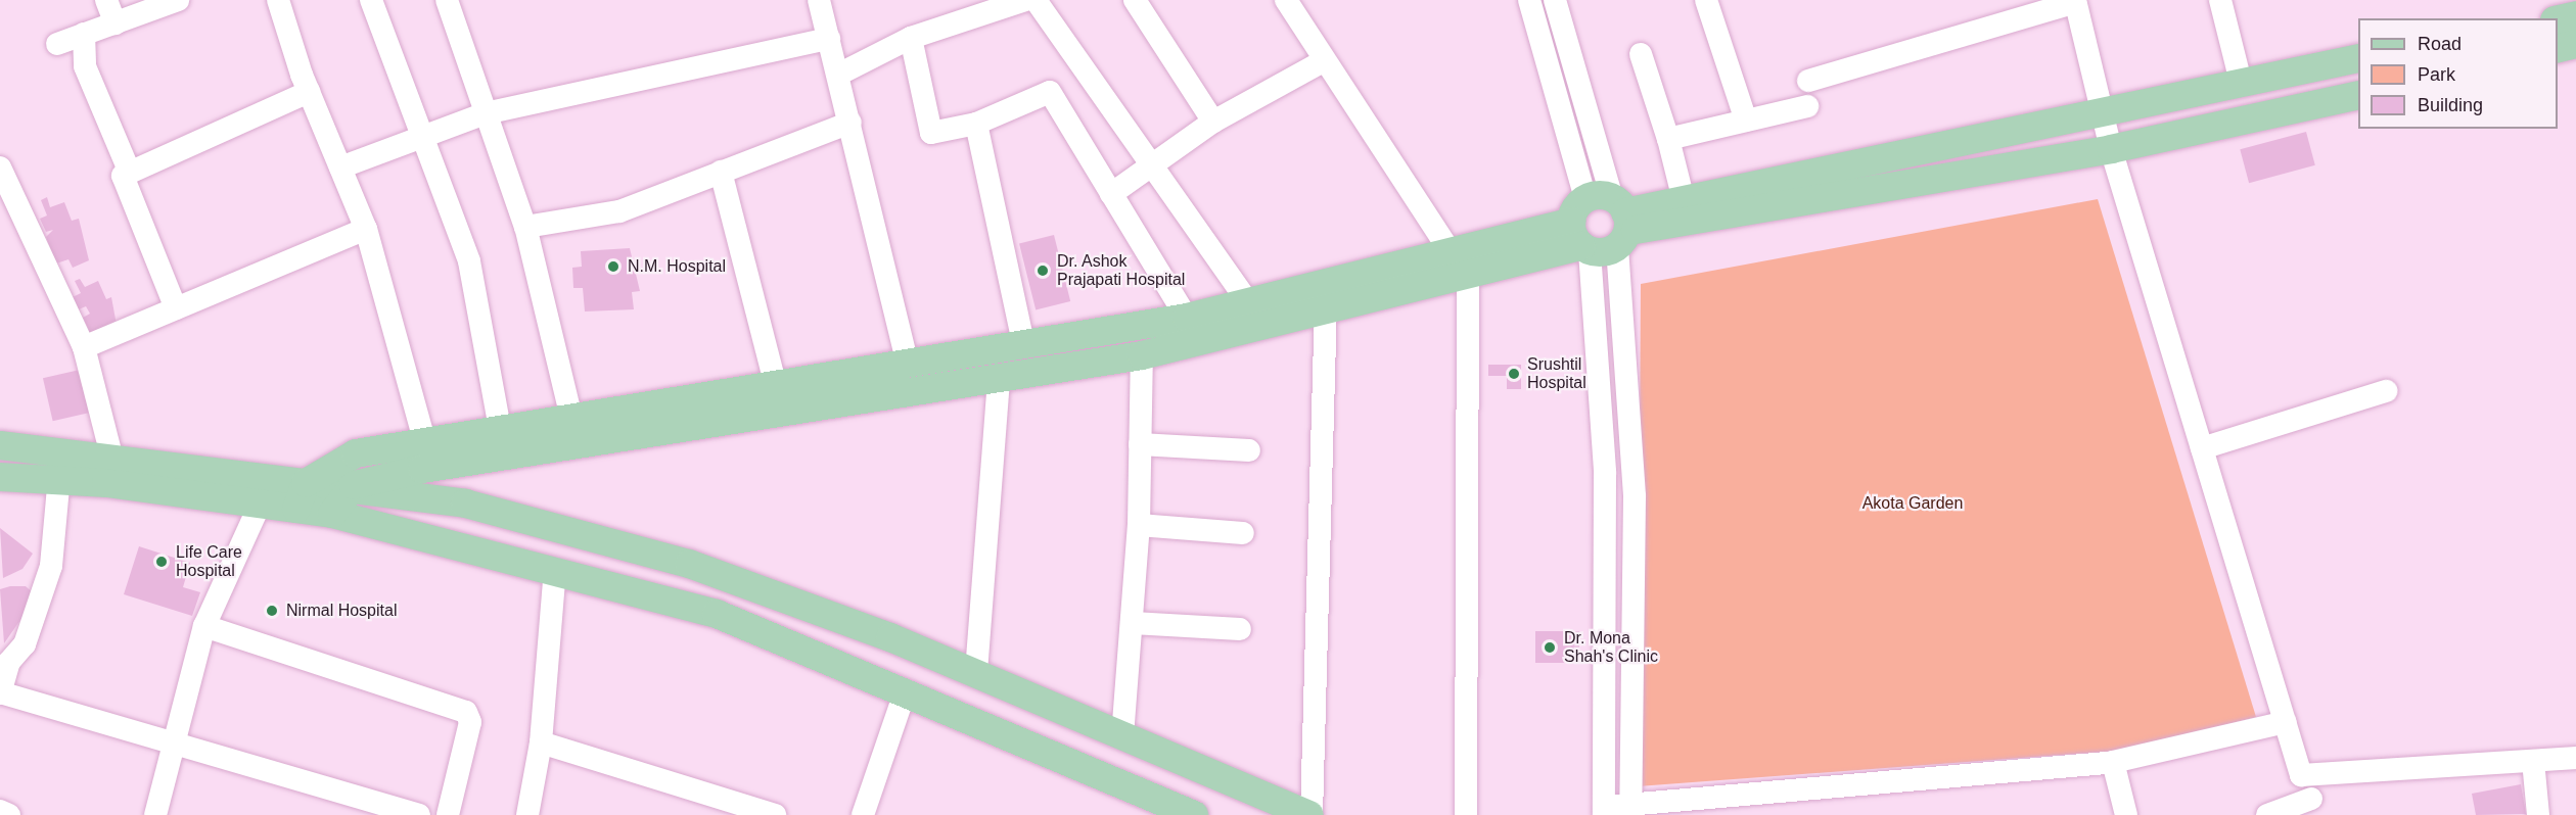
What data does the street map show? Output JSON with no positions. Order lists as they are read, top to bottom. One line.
{"parks":["Akota Garden"],"places":["N.M. Hospital","Dr. Ashok Prajapati Hospital","Srushtil Hospital","Life Care Hospital","Nirmal Hospital","Dr. Mona Shah's Clinic"],"legend":["Road","Park","Building"]}
